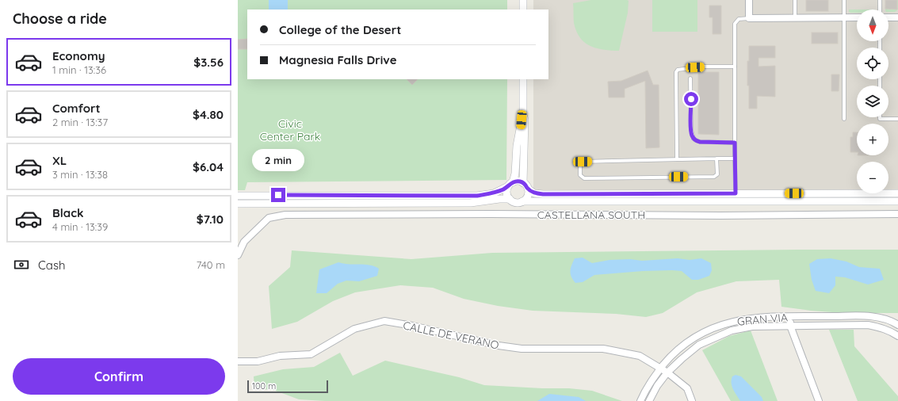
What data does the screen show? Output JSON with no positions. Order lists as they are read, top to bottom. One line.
{"streets":{"street":["CASTELLANA SOUTH","GRAN VIA","CALLE DE VERANO"]},"crossings":[["GRAN VIA","CALLE DE VERANO"]],"parks":["Civic Center Park"],"scale_bar":"100 m","north":"bottom","page":{"heading":"Choose a ride","map_buttons":["+","−"],"banner":["College of the Desert","Magnesia Falls Drive"],"list":[{"name":"Economy","note":"1 min · 13:36","value":"$3.56"},{"name":"Comfort","note":"2 min · 13:37","value":"$4.80"},{"name":"XL","note":"3 min · 13:38","value":"$6.04"},{"name":"Black","note":"4 min · 13:39","value":"$7.10"}],"bubble":"2 min","pay":["Cash","740 m"],"buttons":"Confirm","scale":"100 m"}}
